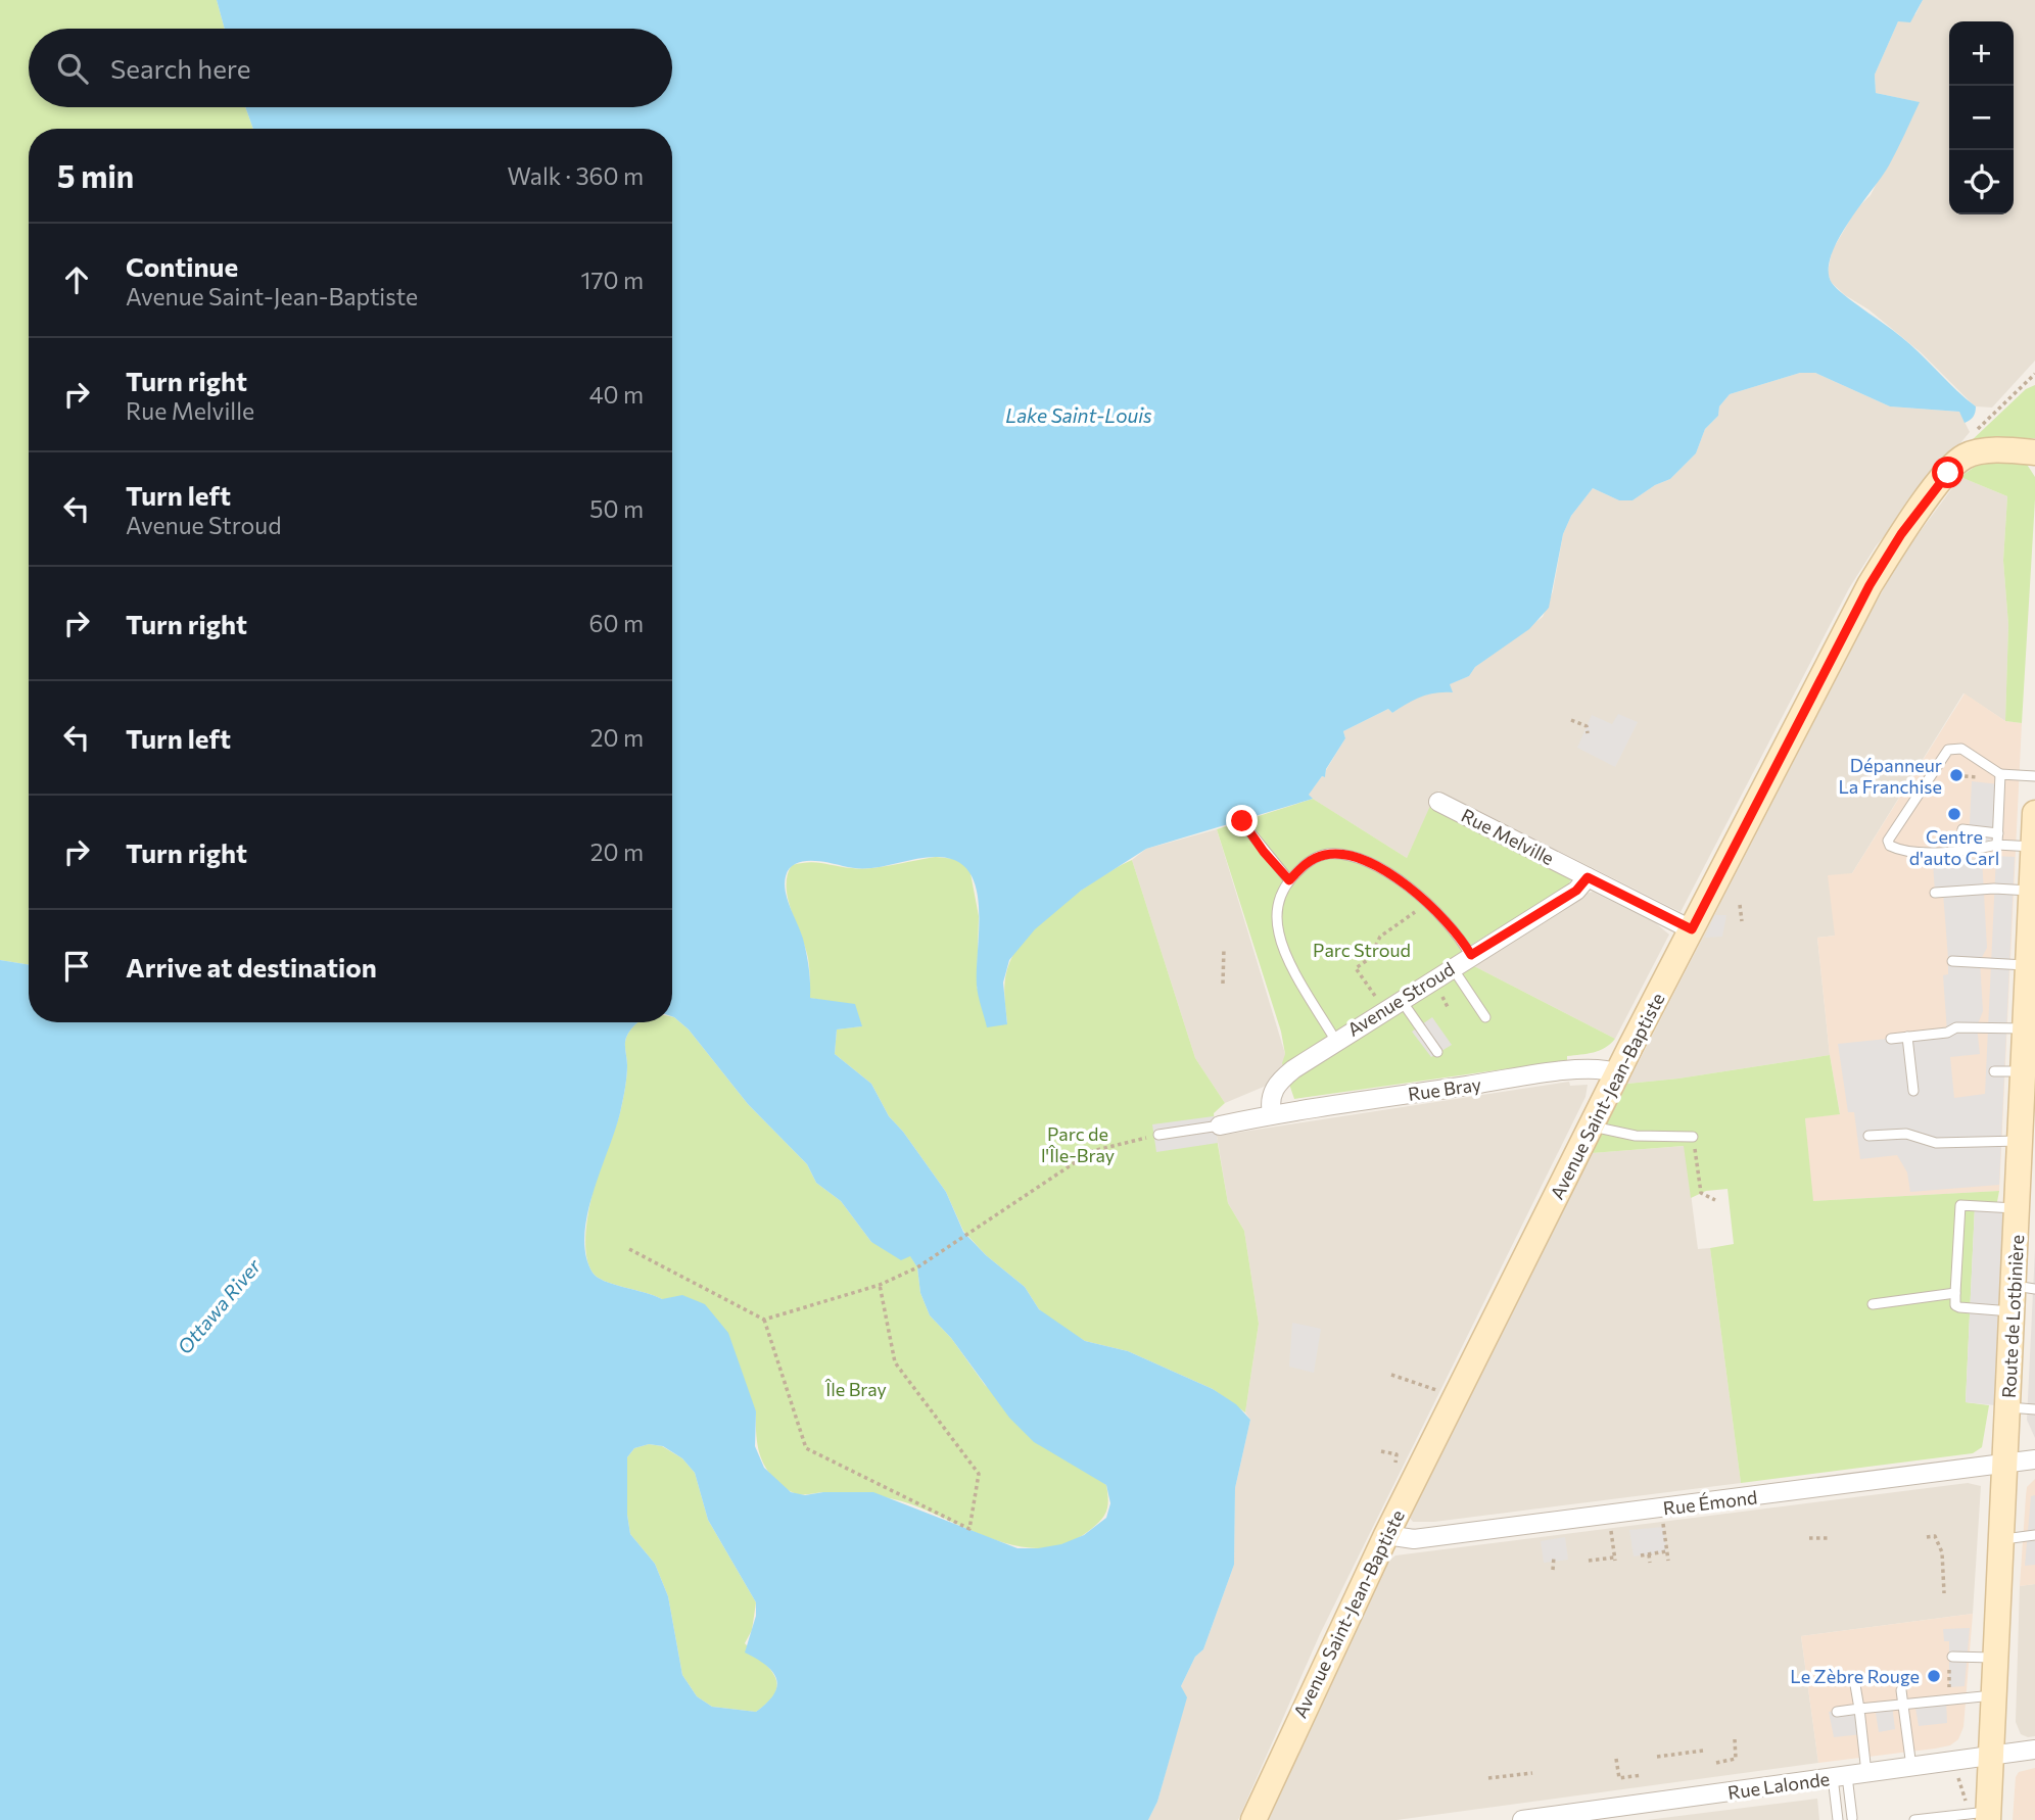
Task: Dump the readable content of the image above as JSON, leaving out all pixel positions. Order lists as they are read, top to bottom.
{
  "streets": {
    "street": [
      "Rue Melville",
      "Avenue Stroud",
      "Rue Bray",
      "Avenue Saint-Jean-Baptiste",
      "Route de Lotbinière",
      "Rue Émond",
      "Rue Lalonde"
    ]
  },
  "crossings": [
    ["Rue Melville", "Avenue Stroud"],
    ["Rue Melville", "Avenue Saint-Jean-Baptiste"],
    ["Avenue Stroud", "Rue Bray"],
    ["Rue Bray", "Avenue Saint-Jean-Baptiste"],
    ["Avenue Saint-Jean-Baptiste", "Rue Émond"],
    ["Route de Lotbinière", "Rue Émond"],
    ["Route de Lotbinière", "Rue Lalonde"]
  ],
  "water": ["Lake Saint-Louis", "Ottawa River"],
  "parks": ["Parc Stroud", "Parc de l'Île-Bray", "Île Bray"],
  "places": ["Dépanneur La Franchise", "Centre d'auto Carl", "Le Zèbre Rouge"],
  "page": {
    "map_buttons": ["+", "−"],
    "search": "Search here",
    "heading": ["5 min", "Walk · 360 m"],
    "list": [
      ["Continue", "Avenue Saint-Jean-Baptiste", "170 m"],
      ["Turn right", "Rue Melville", "40 m"],
      ["Turn left", "Avenue Stroud", "50 m"],
      ["Turn right", "60 m"],
      ["Turn left", "20 m"],
      ["Turn right", "20 m"],
      "Arrive at destination"
    ]
  }
}
